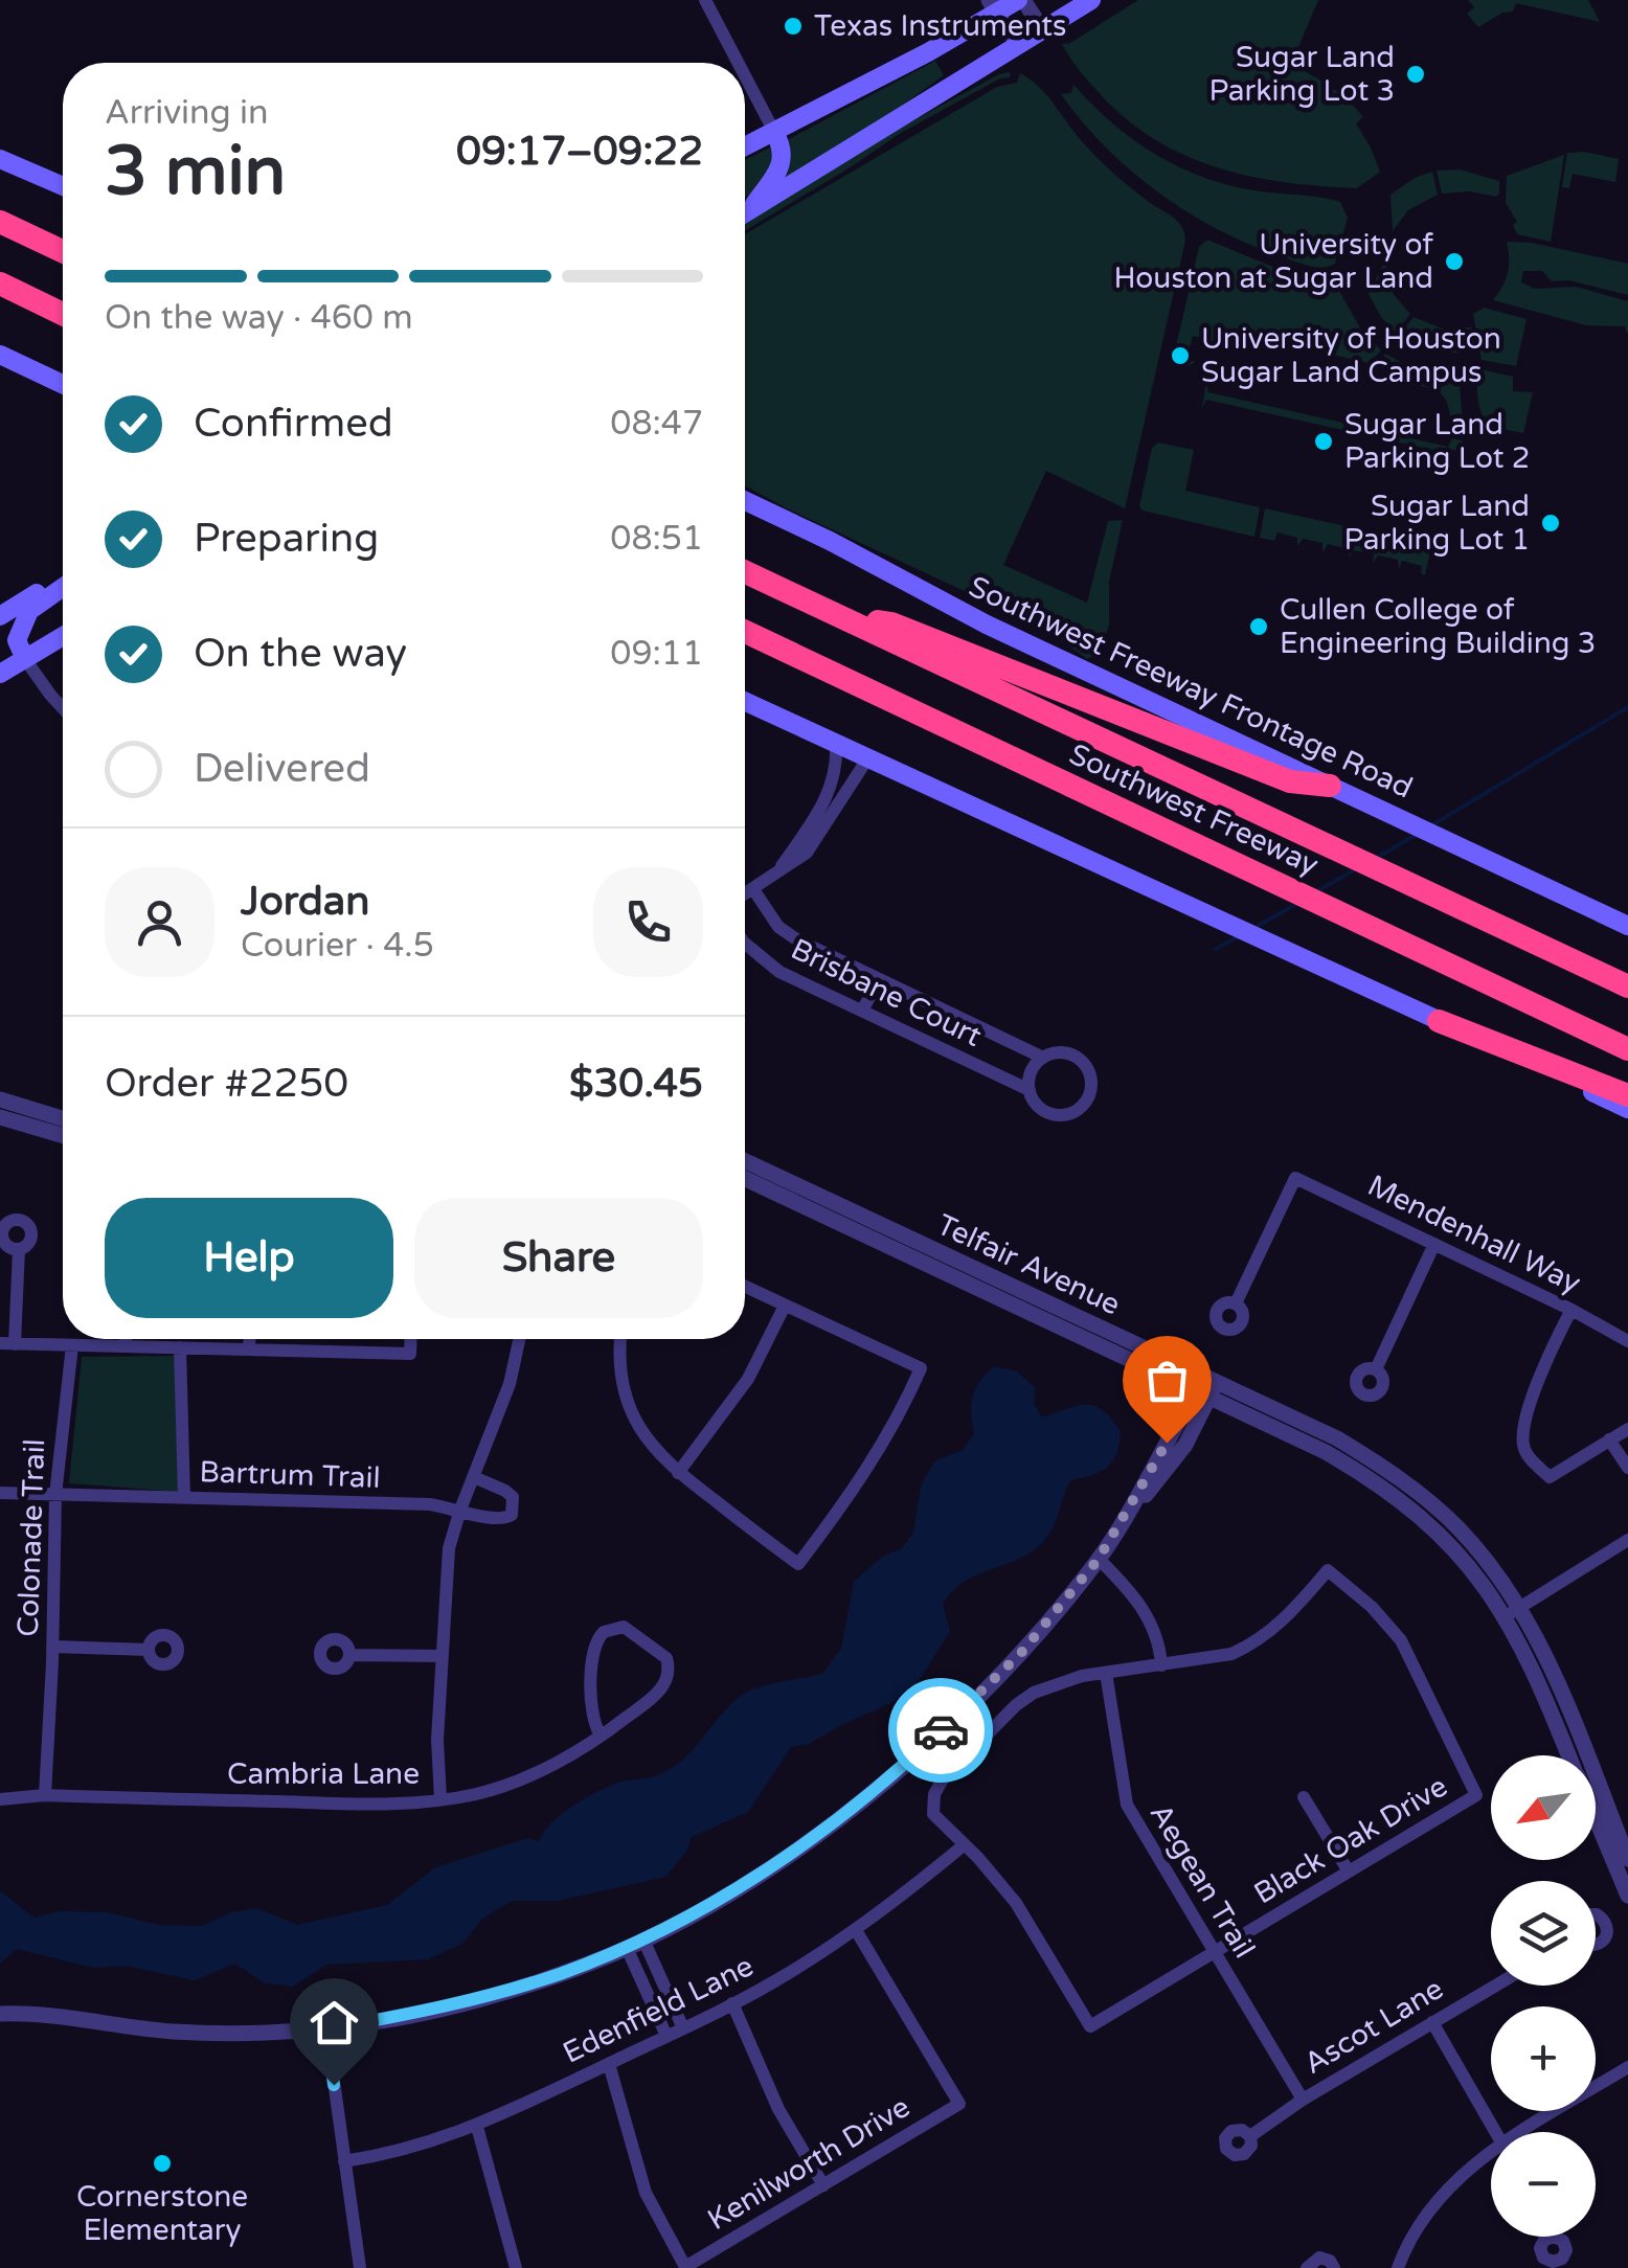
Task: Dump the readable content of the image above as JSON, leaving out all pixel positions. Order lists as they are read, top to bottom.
{
  "streets": {
    "highway": ["Southwest Freeway"],
    "main road": ["Southwest Freeway Frontage Road"],
    "street": [
      "Brisbane Court",
      "Mendenhall Way",
      "Telfair Avenue",
      "Bartrum Trail",
      "Colonade Trail",
      "Cambria Lane",
      "Black Oak Drive",
      "Aegean Trail",
      "Edenfield Lane",
      "Ascot Lane",
      "Kenilworth Drive"
    ]
  },
  "crossings": [
    ["Bartrum Trail", "Colonade Trail"],
    ["Colonade Trail", "Cambria Lane"],
    ["Black Oak Drive", "Aegean Trail"],
    ["Black Oak Drive", "Edenfield Lane"],
    ["Aegean Trail", "Ascot Lane"],
    ["Edenfield Lane", "Kenilworth Drive"]
  ],
  "places": [
    "Texas Instruments",
    "Sugar Land Parking Lot 3",
    "University of Houston at Sugar Land",
    "University of Houston Sugar Land Campus",
    "Sugar Land Parking Lot 2",
    "Sugar Land Parking Lot 1",
    "Cullen College of Engineering Building 3",
    "Cornerstone Elementary"
  ],
  "north": "bottom left",
  "page": {
    "heading": ["3 min", "Arriving in", "09:17–09:22"],
    "panel": [
      "Jordan",
      "Courier · 4.5",
      "Order #2250",
      "$30.45"
    ],
    "bar": "On the way · 460 m",
    "list": [
      ["Confirmed", "08:47"],
      ["Preparing", "08:51"],
      ["On the way", "09:11"],
      "Delivered"
    ],
    "buttons": ["Help", "Share"],
    "map_buttons": ["+", "−"]
  }
}
